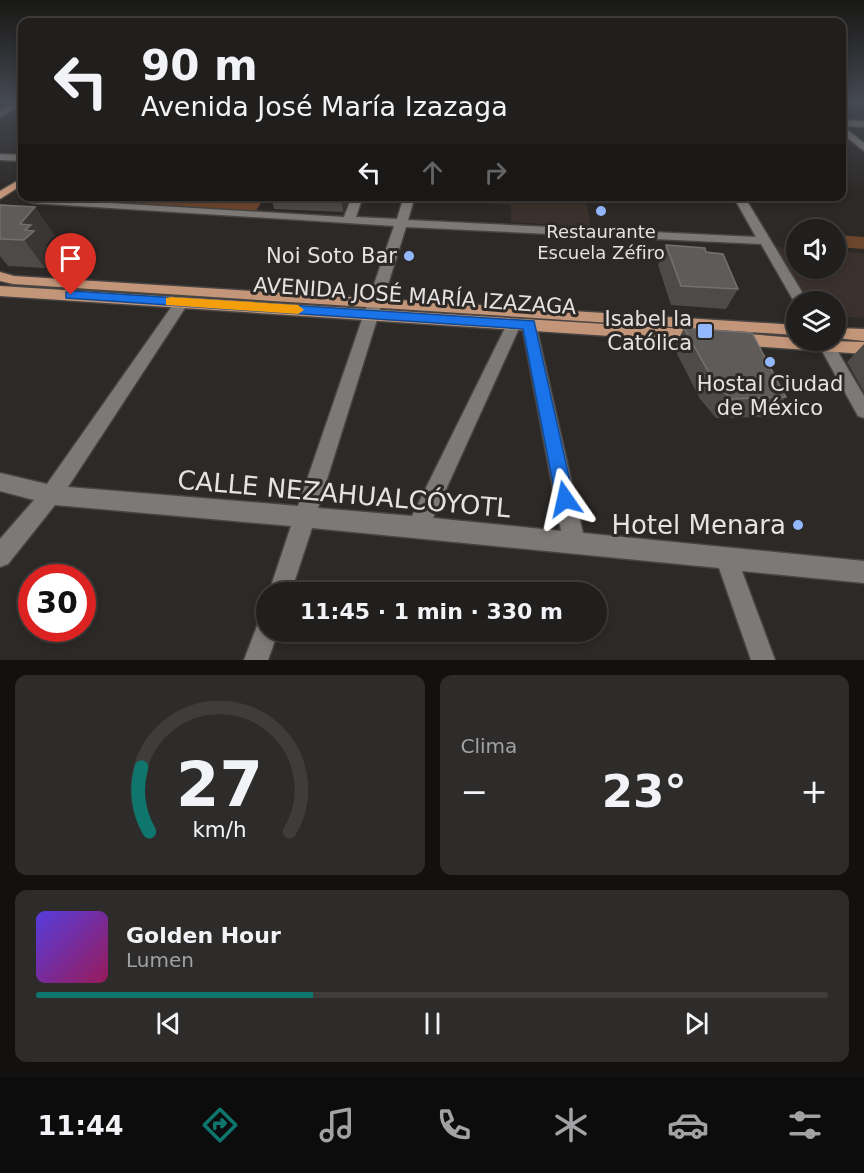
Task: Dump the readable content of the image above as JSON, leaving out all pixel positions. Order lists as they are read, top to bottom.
{
  "streets": {
    "main road": ["AVENIDA JOSÉ MARÍA IZAZAGA"],
    "street": ["CALLE NEZAHUALCÓYOTL"]
  },
  "places": {
    "other": [
      "Restaurante Escuela Zéfiro",
      "Noi Soto Bar",
      "Hostal Ciudad de México",
      "Hotel Menara"
    ],
    "transit": ["Isabel la Católica"]
  },
  "page": {
    "turn": ["90 m", "Avenida José María Izazaga"],
    "limit": "30",
    "trip": "11:45 · 1 min · 330 m",
    "tile": "Clima",
    "heat": ["−", "23°", "+"],
    "song": ["Golden Hour", "Lumen"],
    "tabs": "11:44",
    "gauge": ["27", "km/h"]
  }
}
